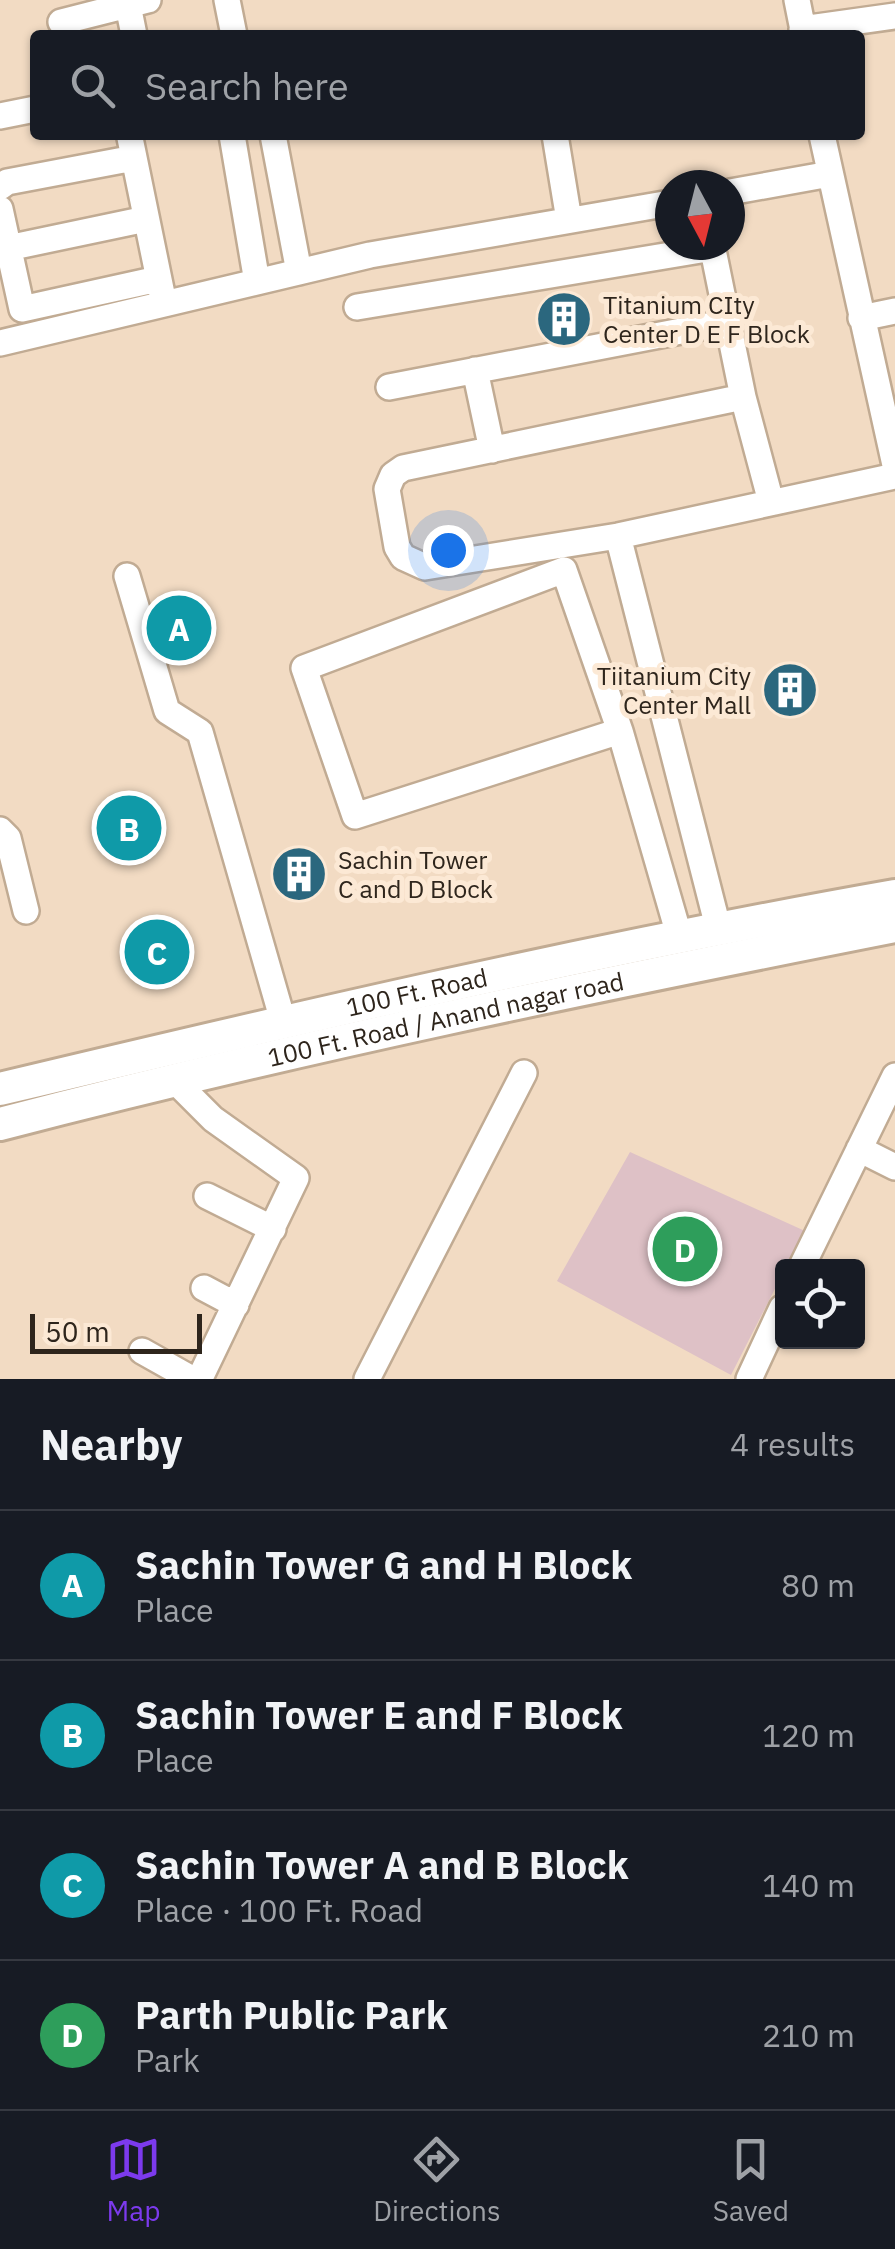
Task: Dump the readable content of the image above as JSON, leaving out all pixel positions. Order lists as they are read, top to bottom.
{
  "streets": {
    "main road": ["100 Ft. Road", "100 Ft. Road / Anand nagar road"]
  },
  "places": {
    "building": ["Titanium CIty Center D E F Block", "Tiitanium City Center Mall", "Sachin Tower C and D Block"]
  },
  "scale_bar": "50 m",
  "north": "bottom",
  "page": {
    "search": "Search here",
    "pins": [
      "A",
      "B",
      "C",
      "D"
    ],
    "scale": "50 m",
    "heading": ["Nearby", "4 results"],
    "list": [
      {
        "mark": "A",
        "name": "Sachin Tower G and H Block",
        "note": "Place",
        "value": "80 m"
      },
      {
        "mark": "B",
        "name": "Sachin Tower E and F Block",
        "note": "Place",
        "value": "120 m"
      },
      {
        "mark": "C",
        "name": "Sachin Tower A and B Block",
        "note": "Place · 100 Ft. Road",
        "value": "140 m"
      },
      {
        "mark": "D",
        "name": "Parth Public Park",
        "note": "Park",
        "value": "210 m"
      }
    ],
    "nav": ["Map", "Directions", "Saved"]
  }
}
